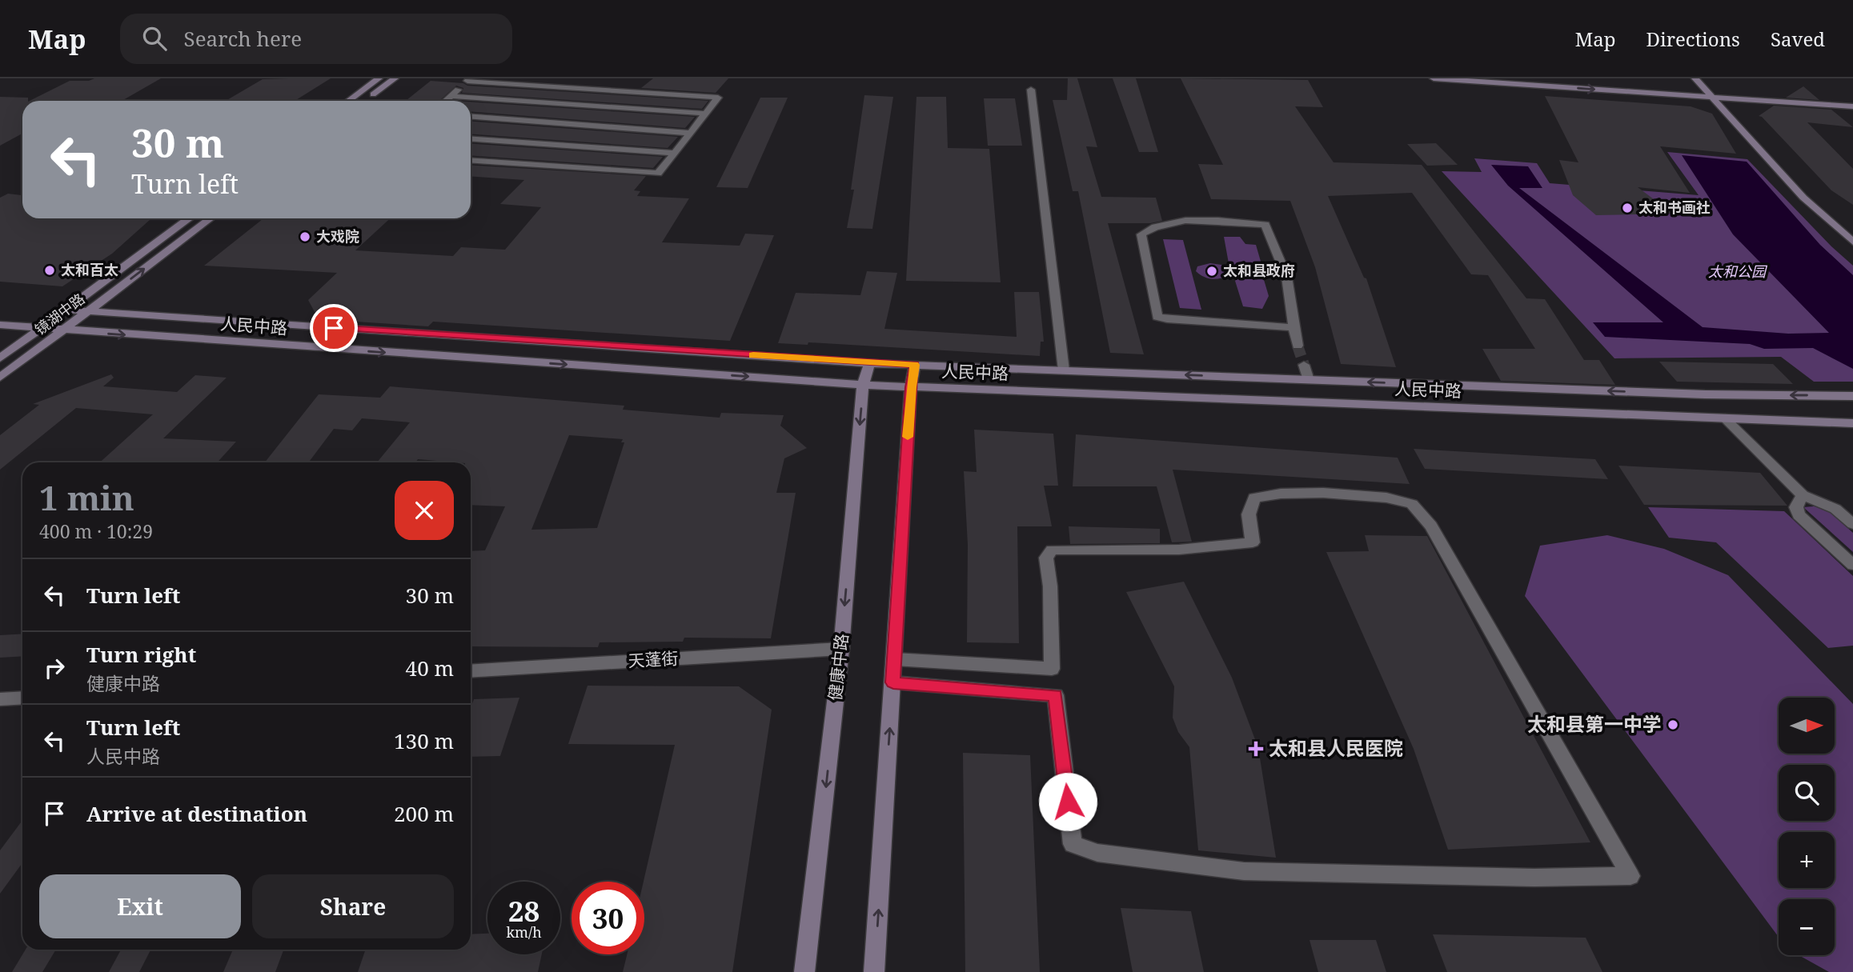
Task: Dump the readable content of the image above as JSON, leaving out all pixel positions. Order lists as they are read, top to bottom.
{
  "streets": {
    "main road": ["镜湖中路", "人民中路", "健康中路"],
    "street": ["天蓬街"]
  },
  "crossings": [
    ["镜湖中路", "人民中路"],
    ["人民中路", "健康中路"],
    ["天蓬街", "健康中路"]
  ],
  "parks": ["太和公园"],
  "places": {
    "other": [
      "太和书画社",
      "大戏院",
      "太和百太",
      "太和县政府",
      "太和县第一中学"
    ],
    "health": ["太和县人民医院"]
  },
  "north": "right",
  "page": {
    "header": "Map",
    "search": "Search here",
    "nav": ["Map", "Directions", "Saved"],
    "turn": ["30 m", "Turn left"],
    "heading": ["1 min", "400 m · 10:29"],
    "list": [
      {
        "name": "Turn left",
        "value": "30 m"
      },
      {
        "name": "Turn right",
        "note": "健康中路",
        "value": "40 m"
      },
      {
        "name": "Turn left",
        "note": "人民中路",
        "value": "130 m"
      },
      {
        "name": "Arrive at destination",
        "value": "200 m"
      }
    ],
    "map_buttons": ["+", "−"],
    "buttons": ["Exit", "Share"],
    "speed": "28 km/h",
    "limit": "30"
  }
}
